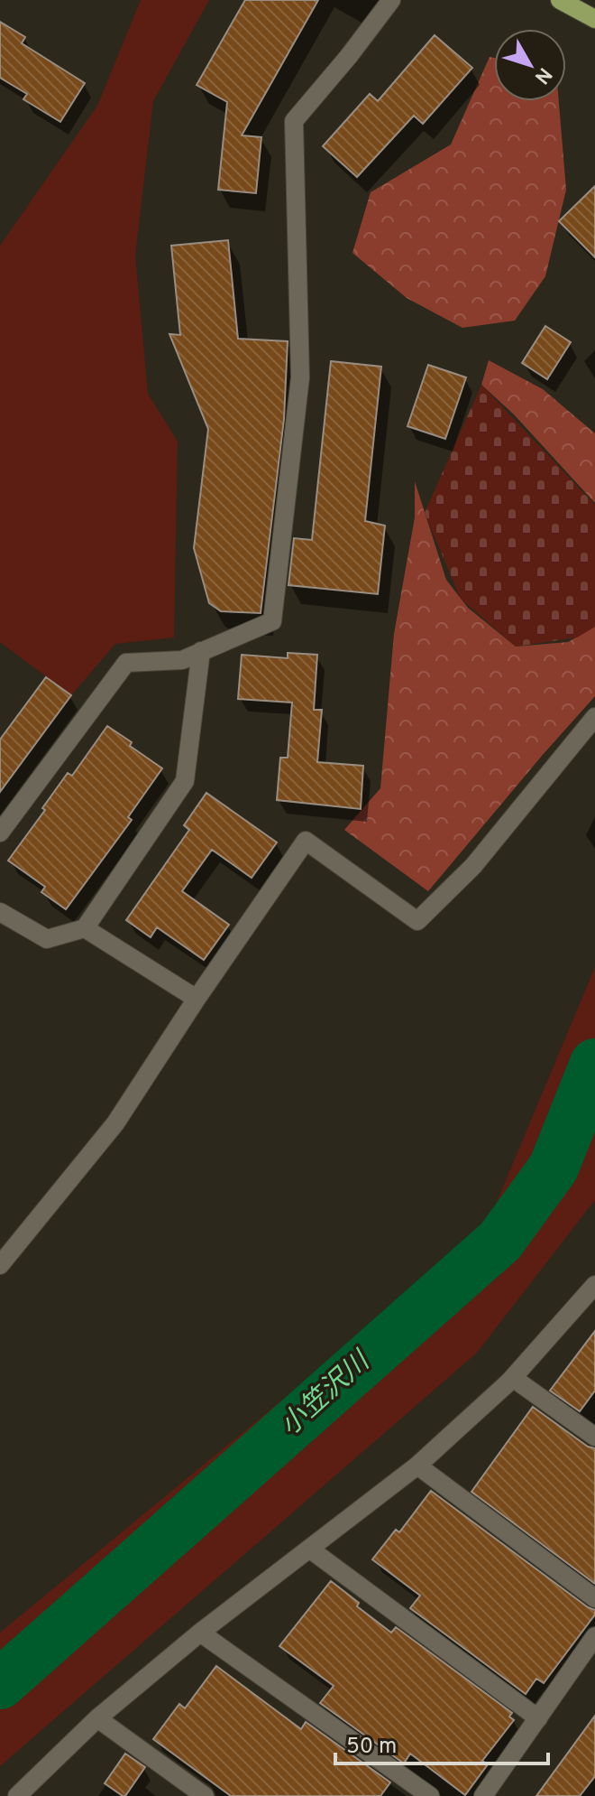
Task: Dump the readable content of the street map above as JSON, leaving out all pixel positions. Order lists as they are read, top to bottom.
{
  "water": ["小笠沢川"],
  "scale_bar": "50 m",
  "north": "bottom right"
}
